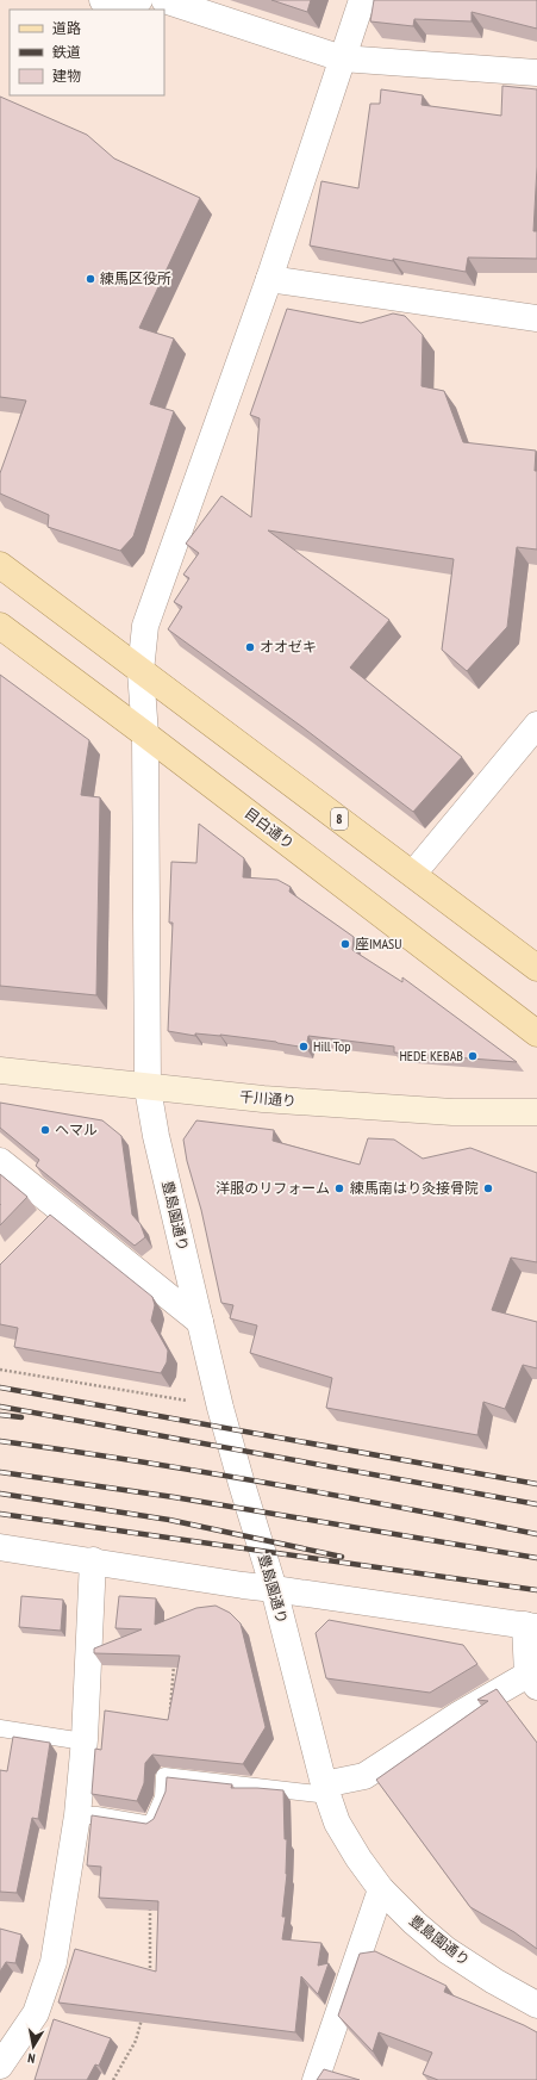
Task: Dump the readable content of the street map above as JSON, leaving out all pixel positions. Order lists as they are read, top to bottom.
{
  "streets": {
    "main road": ["8", "目白通り", "千川通り"],
    "street": ["豊島園通り"]
  },
  "crossings": [
    ["8", "豊島園通り"],
    ["目白通り", "豊島園通り"],
    ["千川通り", "豊島園通り"]
  ],
  "places": [
    "練馬区役所",
    "オオゼキ",
    "座IMASU",
    "Hill Top",
    "HEDE KEBAB",
    "ヘマル",
    "洋服のリフォーム",
    "練馬南はり灸接骨院"
  ],
  "legend": ["道路", "鉄道", "建物"],
  "north": "bottom"
}
